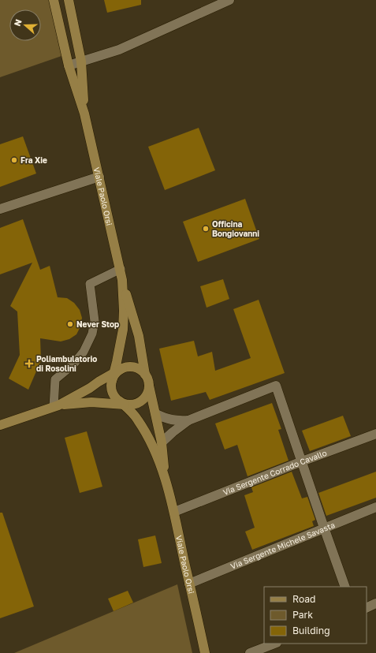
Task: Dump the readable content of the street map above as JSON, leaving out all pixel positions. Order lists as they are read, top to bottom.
{
  "streets": {
    "main road": ["Viale Paolo Orsi"],
    "street": ["Via Sergente Corrado Cavallo", "Via Sergente Michele Savasta"]
  },
  "crossings": [
    ["Viale Paolo Orsi", "Via Sergente Corrado Cavallo"],
    ["Viale Paolo Orsi", "Via Sergente Michele Savasta"]
  ],
  "places": {
    "other": ["Fra Xie", "Officina Bongiovanni", "Never Stop"],
    "health": ["Poliambulatorio di Rosolini"]
  },
  "legend": ["Road", "Park", "Building"],
  "north": "left"
}
